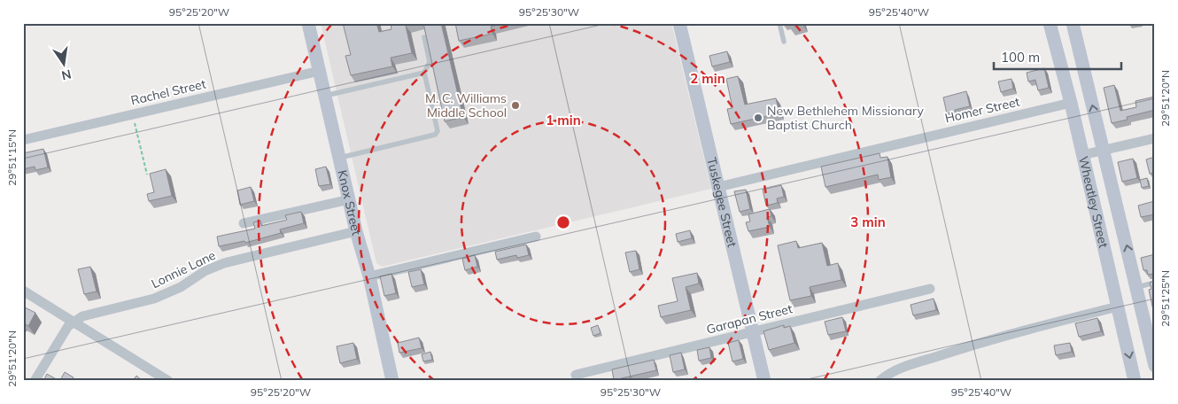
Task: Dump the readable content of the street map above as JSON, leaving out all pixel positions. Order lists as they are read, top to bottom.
{
  "streets": {
    "main road": ["Knox Street", "Tuskegee Street", "Wheatley Street"],
    "street": [
      "Rachel Street",
      "Homer Street",
      "Lonnie Lane",
      "Garapan Street"
    ]
  },
  "crossings": [
    ["Rachel Street", "Knox Street"],
    ["Homer Street", "Tuskegee Street"],
    ["Homer Street", "Wheatley Street"],
    ["Knox Street", "Lonnie Lane"],
    ["Tuskegee Street", "Garapan Street"]
  ],
  "places": ["M. C. Williams Middle School", "New Bethlehem Missionary Baptist Church"],
  "scale_bar": "100 m",
  "north": "bottom",
  "coordinates": [
    "95°25'20\"W",
    "95°25'30\"W",
    "95°25'40\"W",
    "29°51'20\"N",
    "29°51'15\"N",
    "29°51'25\"N"
  ],
  "rings": ["2 min", "1 min", "3 min"]
}
